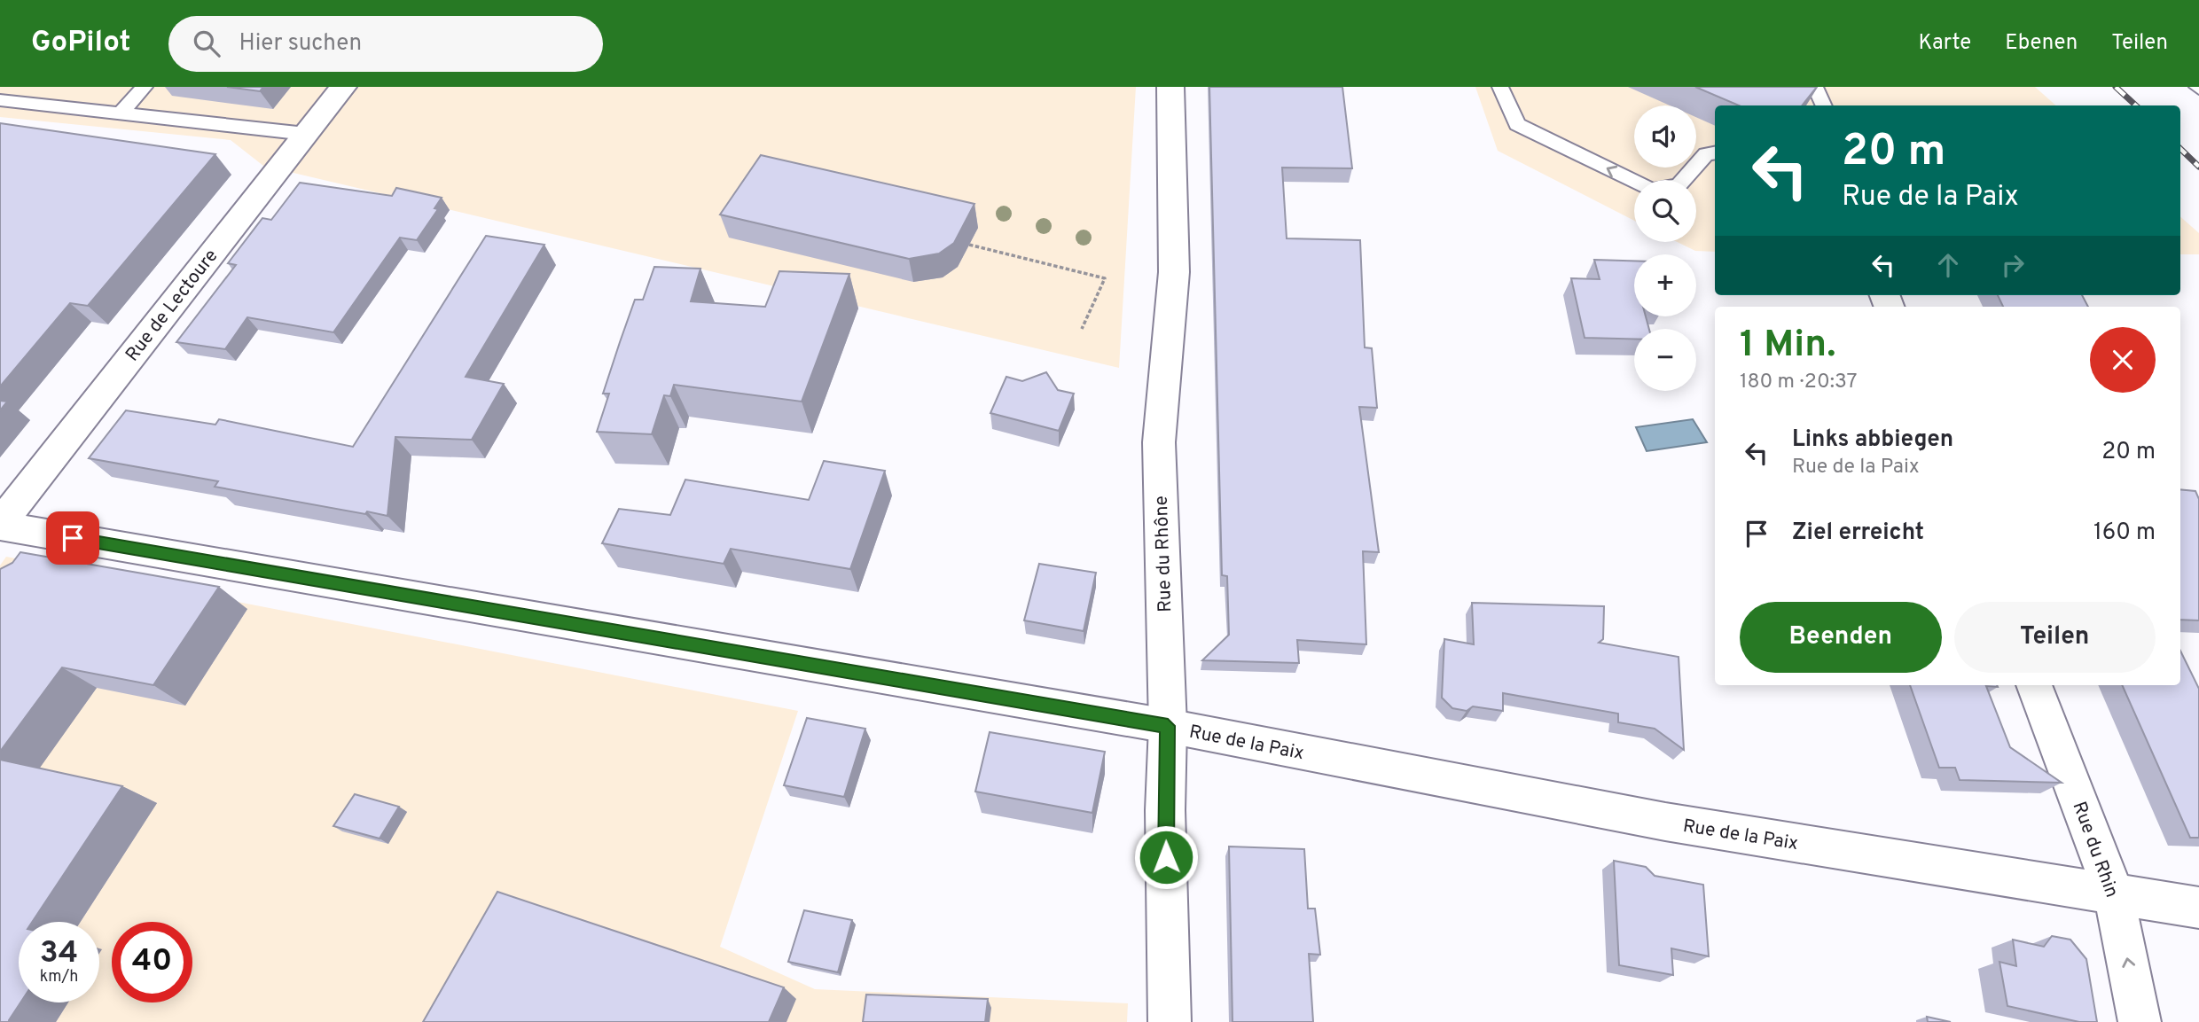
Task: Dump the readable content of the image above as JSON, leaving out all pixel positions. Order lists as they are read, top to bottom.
{
  "streets": {
    "street": [
      "Rue de Lectoure",
      "Rue du Rhône",
      "Rue de la Paix",
      "Rue du Rhin"
    ]
  },
  "crossings": [
    ["Rue de Lectoure", "Rue de la Paix"],
    ["Rue du Rhône", "Rue de la Paix"],
    ["Rue de la Paix", "Rue du Rhin"]
  ],
  "one_way": ["Rue du Rhin"],
  "page": {
    "header": "GoPilot",
    "search": "Hier suchen",
    "nav": ["Karte", "Ebenen", "Teilen"],
    "map_buttons": ["+", "−"],
    "turn": ["20 m", "Rue de la Paix"],
    "heading": ["1 Min.", "180 m · 20:37"],
    "list": [
      {
        "name": "Links abbiegen",
        "note": "Rue de la Paix",
        "value": "20 m"
      },
      {
        "name": "Ziel erreicht",
        "value": "160 m"
      }
    ],
    "buttons": ["Beenden", "Teilen"],
    "speed": "34 km/h",
    "limit": "40"
  }
}
